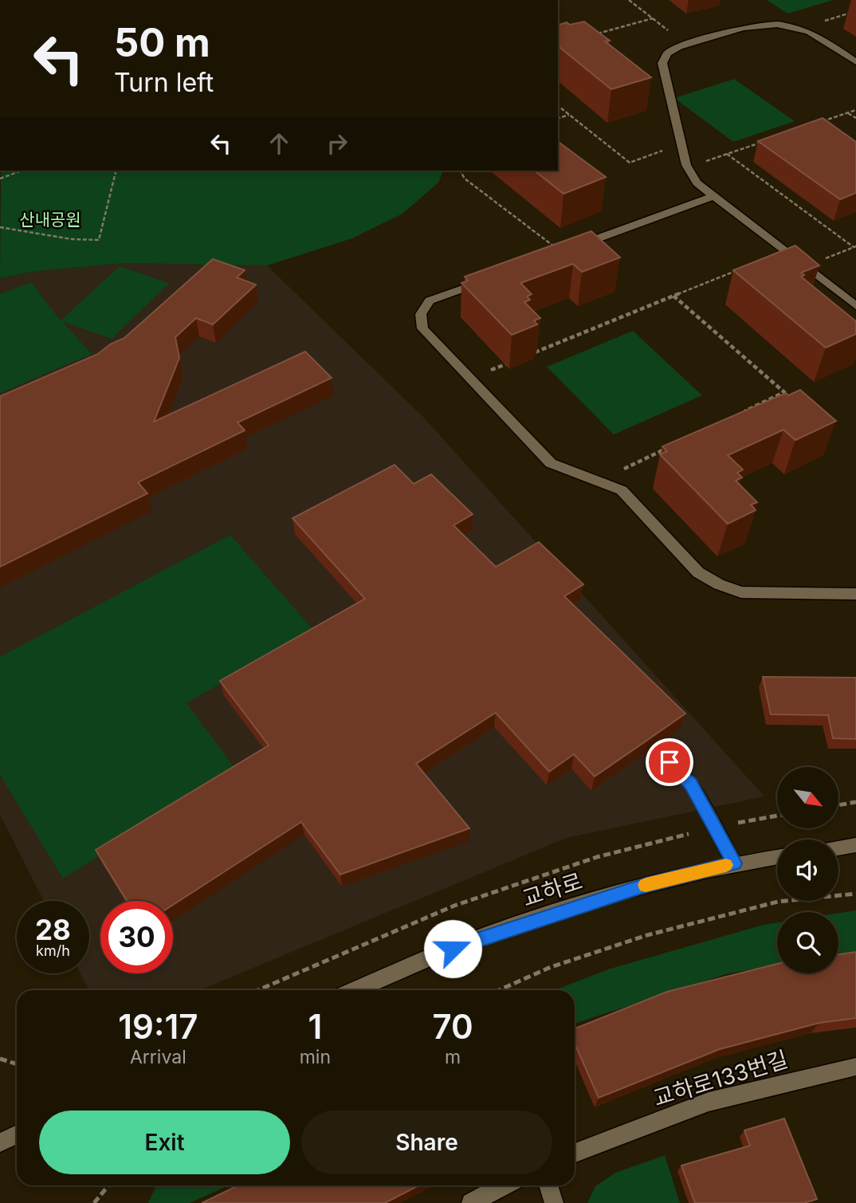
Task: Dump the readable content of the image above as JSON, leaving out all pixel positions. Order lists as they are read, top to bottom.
{
  "streets": {
    "street": ["교하로", "교하로133번길"]
  },
  "parks": ["산내공원"],
  "north": "bottom right",
  "page": {
    "turn": ["50 m", "Turn left"],
    "speed": "28 km/h",
    "limit": "30",
    "eta": [
      "19:17",
      "Arrival",
      "1",
      "min",
      "70",
      "m"
    ],
    "buttons": ["Exit", "Share"]
  }
}
